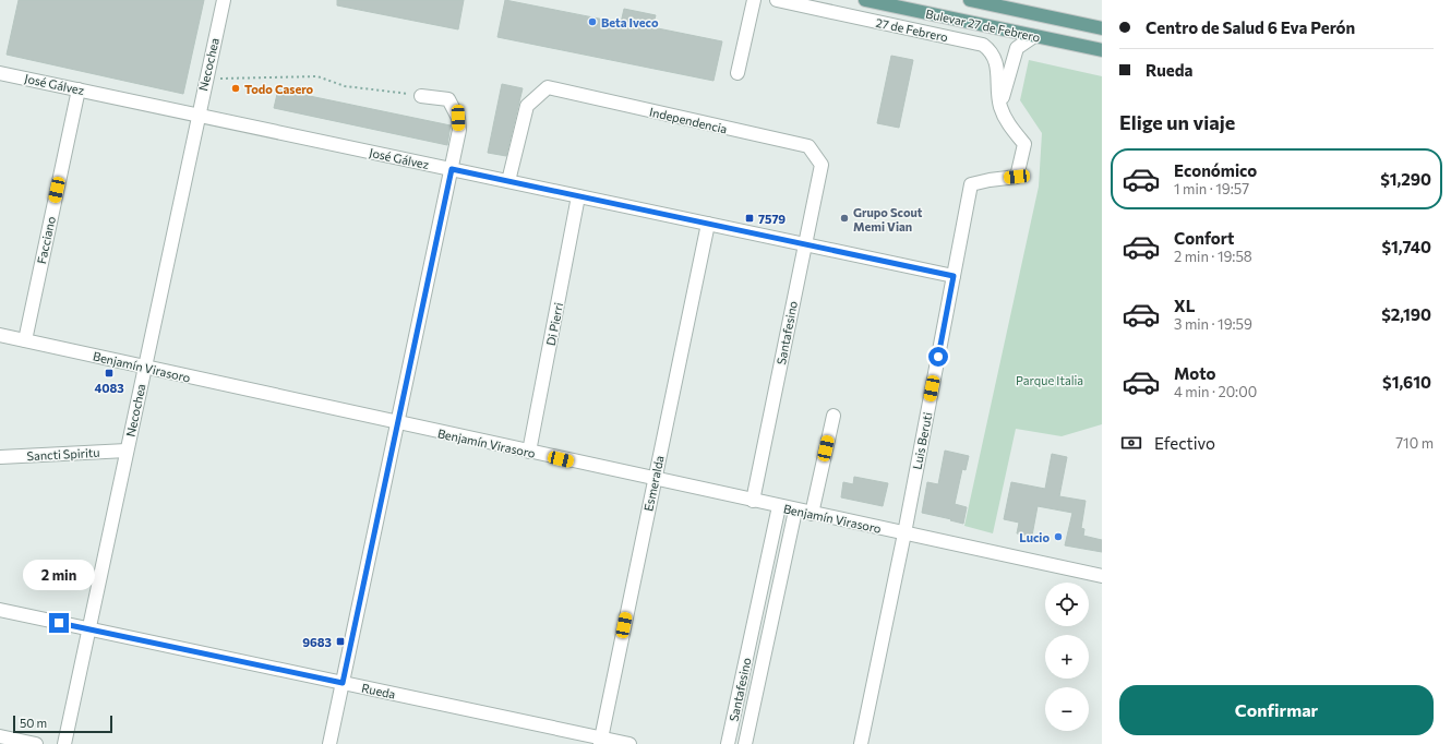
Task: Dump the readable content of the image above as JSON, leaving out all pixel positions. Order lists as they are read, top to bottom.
{
  "streets": {
    "main road": ["Bulevar 27 de Febrero"],
    "street": [
      "27 de Febrero",
      "Necochea",
      "José Gálvez",
      "Independencia",
      "Facciano",
      "Di Pierri",
      "Santafesino",
      "Benjamín Virasoro",
      "Luis Beruti",
      "Sancti Spiritu",
      "Esmeralda",
      "Rueda"
    ]
  },
  "crossings": [
    ["27 de Febrero", "Luis Beruti"],
    ["Necochea", "José Gálvez"],
    ["Necochea", "Benjamín Virasoro"],
    ["Necochea", "Sancti Spiritu"],
    ["Necochea", "Rueda"],
    ["José Gálvez", "Independencia"],
    ["José Gálvez", "Facciano"],
    ["José Gálvez", "Di Pierri"],
    ["José Gálvez", "Santafesino"],
    ["José Gálvez", "Luis Beruti"],
    ["José Gálvez", "Esmeralda"],
    ["Independencia", "Santafesino"],
    ["Facciano", "Benjamín Virasoro"],
    ["Di Pierri", "Benjamín Virasoro"],
    ["Santafesino", "Benjamín Virasoro"],
    ["Benjamín Virasoro", "Luis Beruti"],
    ["Benjamín Virasoro", "Esmeralda"],
    ["Esmeralda", "Rueda"]
  ],
  "parks": ["Parque Italia"],
  "places": {
    "other": [
      "Beta Iveco",
      "Todo Casero",
      "Grupo Scout Memi Vian",
      "Lucio"
    ],
    "transit": ["7579", "4083", "9683"]
  },
  "scale_bar": "50 m",
  "page": {
    "banner": ["Centro de Salud 6 Eva Perón", "Rueda"],
    "heading": "Elige un viaje",
    "list": [
      {
        "name": "Económico",
        "note": "1 min · 19:57",
        "value": "$1,290"
      },
      {
        "name": "Confort",
        "note": "2 min · 19:58",
        "value": "$1,740"
      },
      {
        "name": "XL",
        "note": "3 min · 19:59",
        "value": "$2,190"
      },
      {
        "name": "Moto",
        "note": "4 min · 20:00",
        "value": "$1,610"
      }
    ],
    "pay": ["Efectivo", "710 m"],
    "bubble": "2 min",
    "map_buttons": ["+", "−"],
    "buttons": "Confirmar",
    "scale": "50 m"
  }
}
